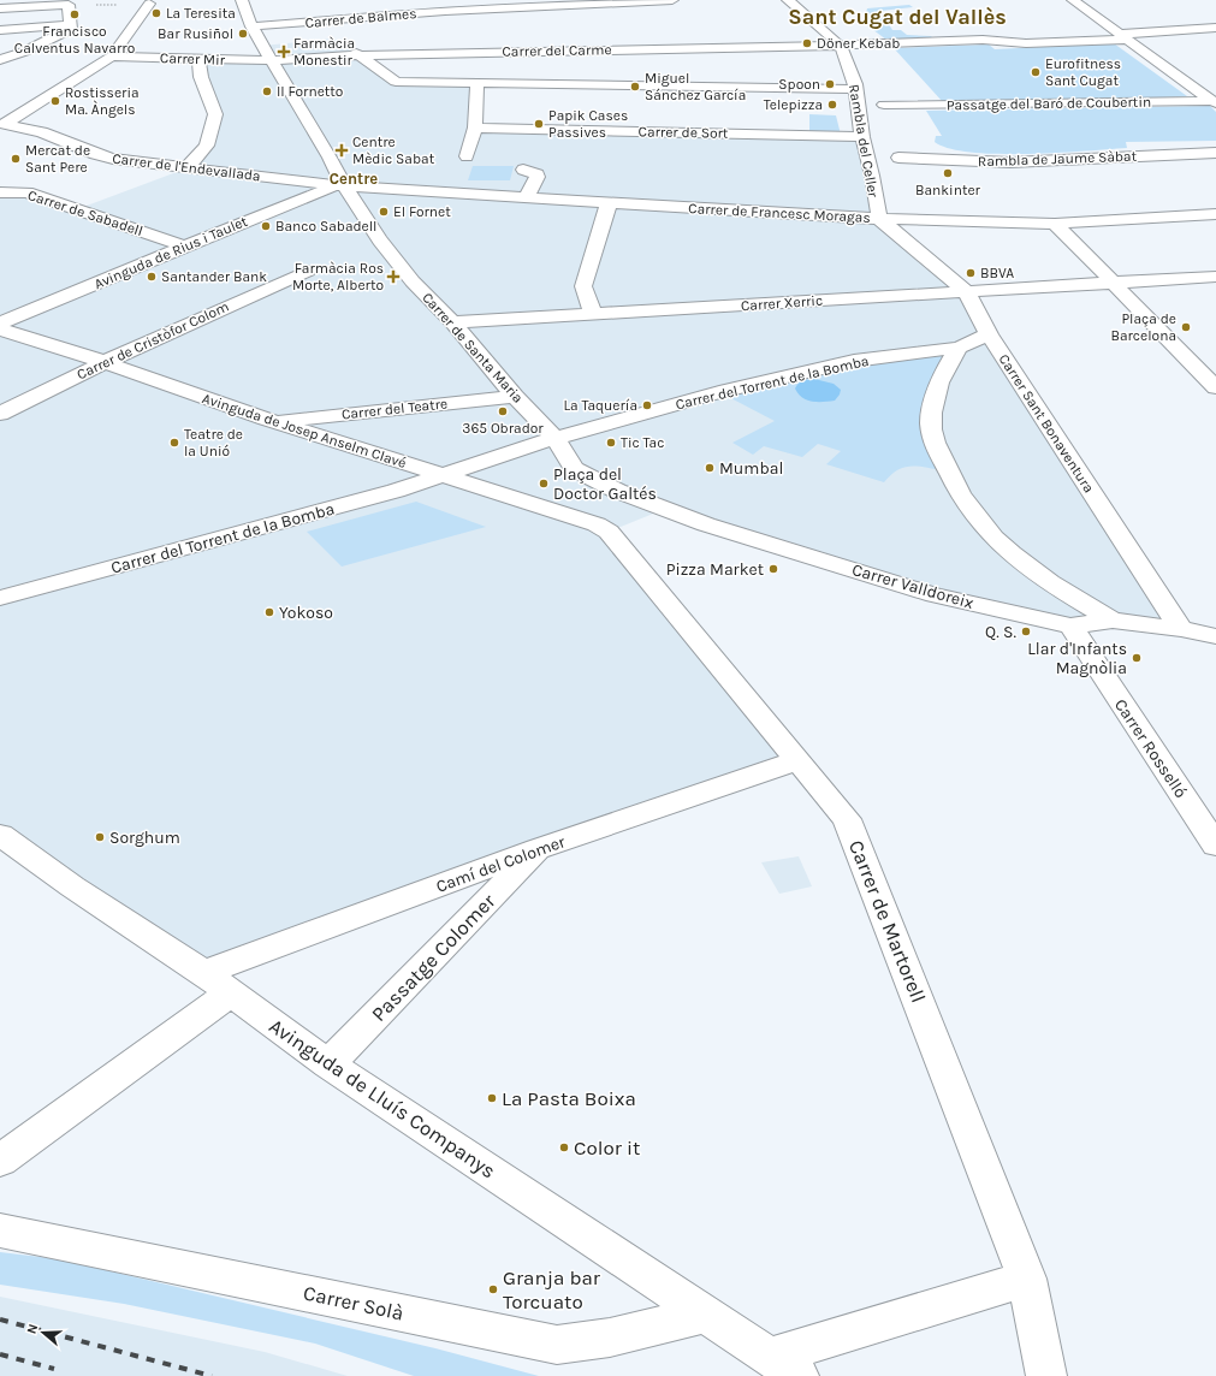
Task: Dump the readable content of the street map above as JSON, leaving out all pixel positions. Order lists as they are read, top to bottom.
{
  "streets": {
    "street": [
      "Carrer de Balmes",
      "Carrer del Carme",
      "Carrer Mir",
      "Passatge del Baró de Coubertin",
      "Carrer de Sort",
      "Rambla del Celler",
      "Rambla de Jaume Sàbat",
      "Carrer de l'Endevallada",
      "Carrer de Sabadell",
      "Carrer de Francesc Moragas",
      "Avinguda de Rius i Taulet",
      "Carrer Xerric",
      "Carrer de Cristòfor Colom",
      "Carrer de Santa Maria",
      "Carrer del Torrent de la Bomba",
      "Carrer del Teatre",
      "Carrer Sant Bonaventura",
      "Avinguda de Josep Anselm Clavé",
      "Carrer Valldoreix",
      "Carrer Rosselló",
      "Camí del Colomer",
      "Carrer de Martorell",
      "Passatge Colomer",
      "Avinguda de Lluís Companys",
      "Carrer Solà"
    ]
  },
  "crossings": [
    ["Carrer de Balmes", "Carrer de Santa Maria"],
    ["Carrer del Carme", "Carrer Mir"],
    ["Carrer del Carme", "Rambla del Celler"],
    ["Carrer del Carme", "Carrer de Santa Maria"],
    ["Carrer Mir", "Carrer de l'Endevallada"],
    ["Carrer Mir", "Carrer de Santa Maria"],
    ["Carrer de Sort", "Rambla del Celler"],
    ["Rambla del Celler", "Carrer de Francesc Moragas"],
    ["Rambla del Celler", "Carrer Sant Bonaventura"],
    ["Carrer de l'Endevallada", "Carrer de Francesc Moragas"],
    ["Carrer de l'Endevallada", "Avinguda de Rius i Taulet"],
    ["Carrer de l'Endevallada", "Carrer de Santa Maria"],
    ["Carrer de Sabadell", "Avinguda de Rius i Taulet"],
    ["Carrer de Francesc Moragas", "Avinguda de Rius i Taulet"],
    ["Carrer de Francesc Moragas", "Carrer de Santa Maria"],
    ["Carrer de Francesc Moragas", "Carrer Sant Bonaventura"],
    ["Avinguda de Rius i Taulet", "Carrer de Santa Maria"],
    ["Carrer Xerric", "Carrer de Santa Maria"],
    ["Carrer Xerric", "Carrer Sant Bonaventura"],
    ["Carrer de Cristòfor Colom", "Avinguda de Josep Anselm Clavé"],
    ["Carrer de Santa Maria", "Carrer del Torrent de la Bomba"],
    ["Carrer de Santa Maria", "Carrer del Teatre"],
    ["Carrer de Santa Maria", "Carrer Valldoreix"],
    ["Carrer del Torrent de la Bomba", "Carrer Sant Bonaventura"],
    ["Carrer del Torrent de la Bomba", "Avinguda de Josep Anselm Clavé"],
    ["Carrer del Teatre", "Avinguda de Josep Anselm Clavé"],
    ["Carrer Sant Bonaventura", "Carrer Valldoreix"],
    ["Avinguda de Josep Anselm Clavé", "Carrer de Martorell"],
    ["Carrer Valldoreix", "Carrer Rosselló"],
    ["Camí del Colomer", "Carrer de Martorell"],
    ["Camí del Colomer", "Passatge Colomer"],
    ["Camí del Colomer", "Avinguda de Lluís Companys"],
    ["Carrer de Martorell", "Avinguda de Lluís Companys"],
    ["Passatge Colomer", "Avinguda de Lluís Companys"],
    ["Avinguda de Lluís Companys", "Carrer Solà"]
  ],
  "districts": ["Sant Cugat del Vallès", "Centre"],
  "places": {
    "other": [
      "La Teresita",
      "Francisco Calventus Navarro",
      "Bar Rusiñol",
      "Döner Kebab",
      "Eurofitness Sant Cugat",
      "Spoon",
      "Miguel Sánchez García",
      "Il Fornetto",
      "Rostisseria Ma. Àngels",
      "Telepizza",
      "Papik Cases Passives",
      "Mercat de Sant Pere",
      "Bankinter",
      "El Fornet",
      "Banco Sabadell",
      "BBVA",
      "Santander Bank",
      "Plaça de Barcelona",
      "La Taquería",
      "365 Obrador",
      "Teatre de la Unió",
      "Tic Tac",
      "Mumbal",
      "Plaça del Doctor Galtés",
      "Pizza Market",
      "Yokoso",
      "Q. S.",
      "Llar d'Infants Magnòlia",
      "Sorghum",
      "La Pasta Boixa",
      "Color it",
      "Granja bar Torcuato"
    ],
    "health": ["Farmàcia Monestir", "Centre Mèdic Sabat", "Farmàcia Ros Morte, Alberto"]
  },
  "north": "left"
}
